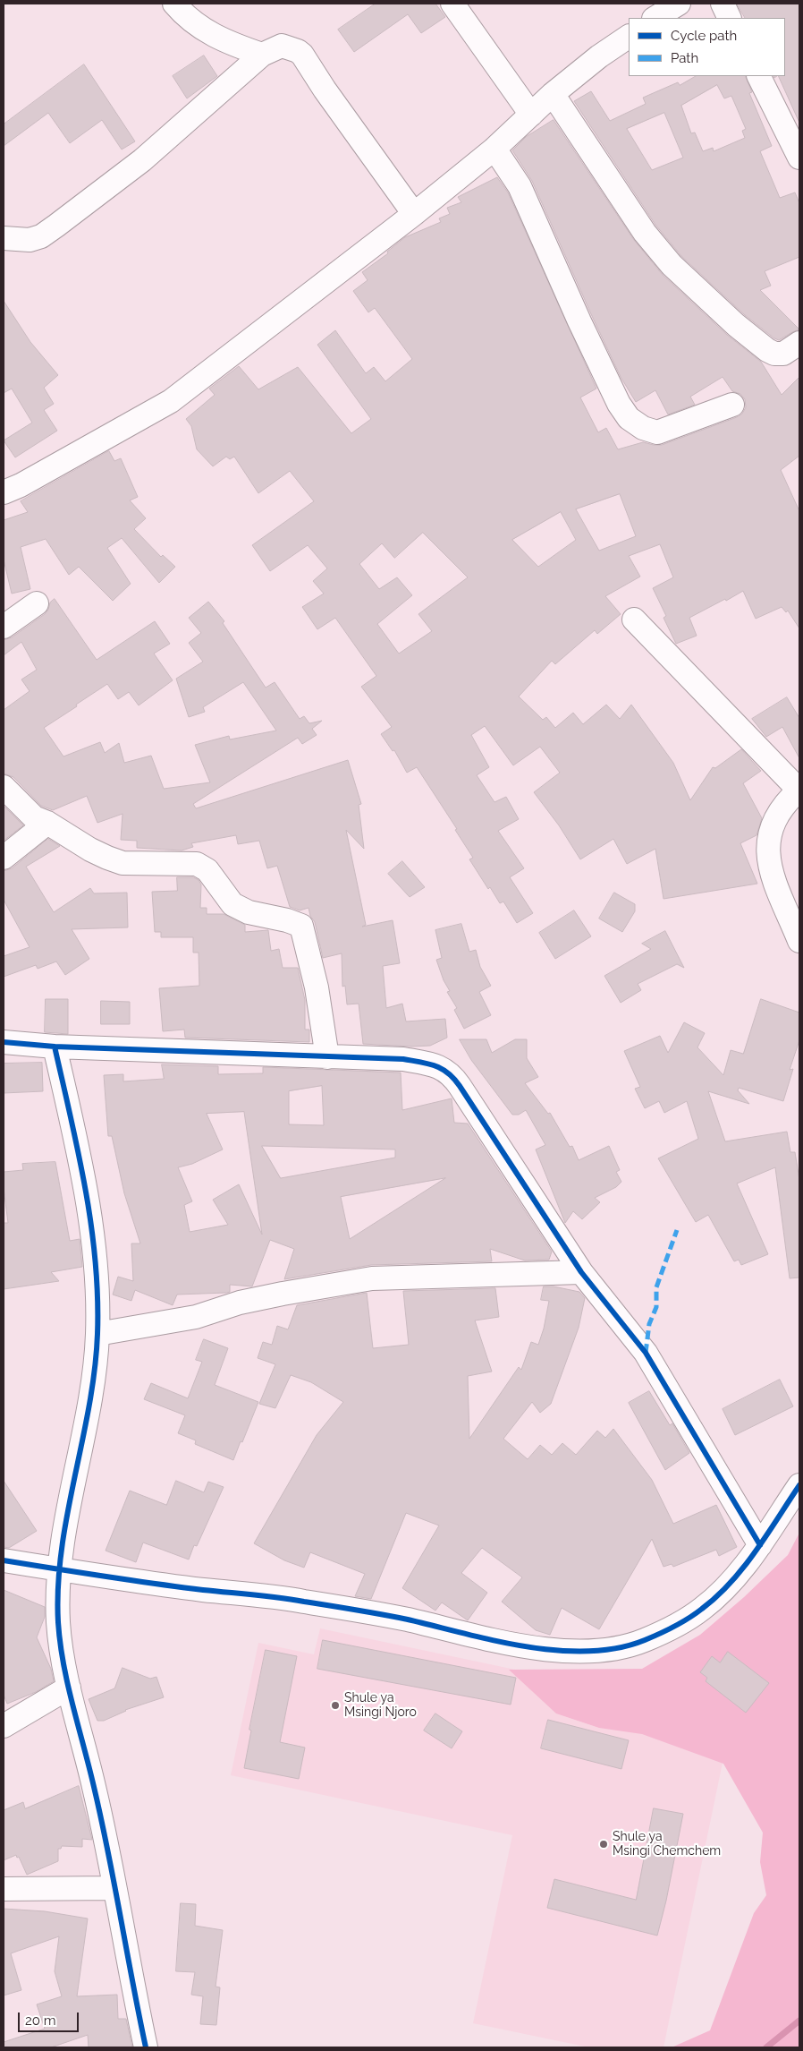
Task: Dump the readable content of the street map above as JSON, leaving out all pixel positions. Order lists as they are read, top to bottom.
{
  "places": ["Shule ya Msingi Njoro", "Shule ya Msingi Chemchem"],
  "legend": ["Cycle path", "Path"],
  "scale_bar": "20 m"
}
